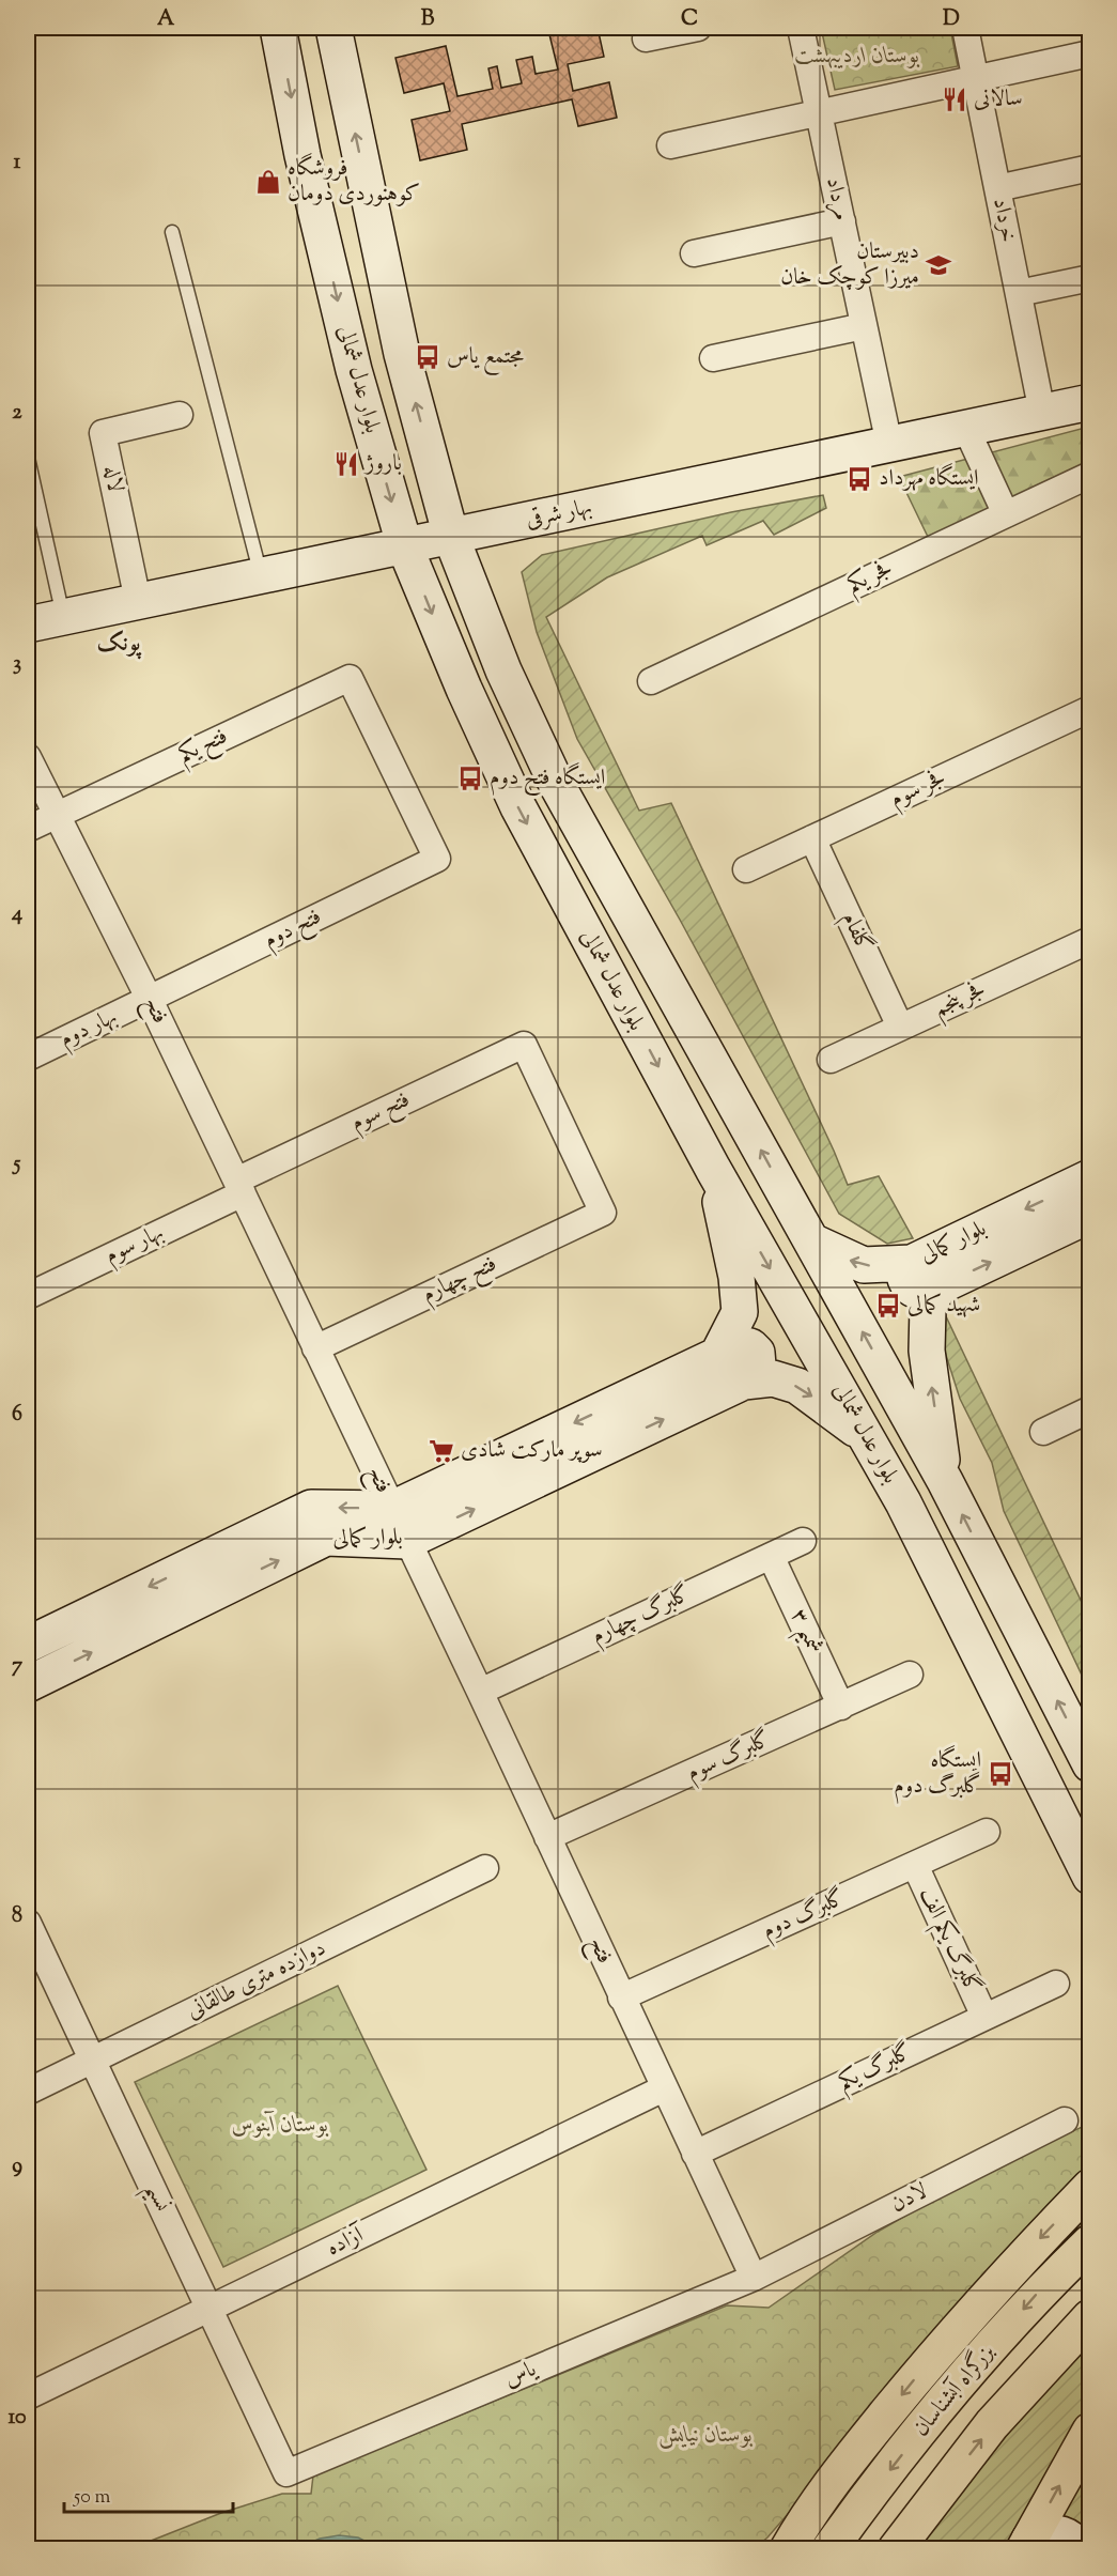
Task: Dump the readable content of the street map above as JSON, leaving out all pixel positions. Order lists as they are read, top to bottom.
{
  "streets": {
    "highway": ["بزرگراه آبشناسان"],
    "main road": ["بلوار عدل شمالی", "بهار شرقی", "بلوار کمالی"],
    "street": [
      "مرداد",
      "خرداد",
      "لاله",
      "فجر یکم",
      "فتح یکم",
      "فجر سوم",
      "فتح دوم",
      "گلفام",
      "فجر پنجم",
      "فتح",
      "بهار دوم",
      "فتح سوم",
      "بهار سوم",
      "فتح چهارم",
      "گلبرگ چهارم",
      "شمیم ۳",
      "گلبرگ سوم",
      "گلبرگ دوم",
      "گلبرگ یکم الف",
      "دوازده متری طالقانی",
      "گلبرگ یکم",
      "نسیم",
      "لادن",
      "آزاده",
      "یاس"
    ]
  },
  "crossings": [
    ["مرداد", "بهار شرقی"],
    ["خرداد", "بهار شرقی"],
    ["بلوار عدل شمالی", "بهار شرقی"],
    ["بلوار عدل شمالی", "بلوار کمالی"],
    ["لاله", "بهار شرقی"],
    ["فتح یکم", "فتح دوم"],
    ["فتح یکم", "فتح"],
    ["فجر سوم", "گلفام"],
    ["فتح دوم", "فتح"],
    ["فتح دوم", "بهار دوم"],
    ["گلفام", "فجر پنجم"],
    ["فتح", "بهار دوم"],
    ["فتح", "فتح سوم"],
    ["فتح", "بلوار کمالی"],
    ["فتح", "بهار سوم"],
    ["فتح", "فتح چهارم"],
    ["فتح", "گلبرگ چهارم"],
    ["فتح", "گلبرگ سوم"],
    ["فتح", "گلبرگ دوم"],
    ["فتح", "گلبرگ یکم"],
    ["فتح", "لادن"],
    ["فتح", "آزاده"],
    ["فتح", "یاس"],
    ["فتح سوم", "بهار سوم"],
    ["فتح سوم", "فتح چهارم"],
    ["گلبرگ چهارم", "شمیم ۳"],
    ["شمیم ۳", "گلبرگ سوم"],
    ["گلبرگ دوم", "گلبرگ یکم الف"],
    ["گلبرگ یکم الف", "گلبرگ یکم"],
    ["دوازده متری طالقانی", "نسیم"],
    ["نسیم", "آزاده"],
    ["نسیم", "یاس"],
    ["لادن", "یاس"]
  ],
  "districts": ["پونک"],
  "parks": ["بوستان اردیبهشت", "بوستان آبنوس", "بوستان نیایش"],
  "places": {
    "restaurant": ["سالانی", "باروژ"],
    "shop": ["فروشگاه کوهنوردی دومان"],
    "school or university": ["دبیرستان میرزا کوچک خان"],
    "bus stop": [
      "مجتمع یاس",
      "ایستگاه مهرداد",
      "ایستگاه فتح دوم",
      "شهید کمالی",
      "ایستگاه گلبرگ دوم"
    ],
    "supermarket": ["سوپر مارکت شادی"]
  },
  "scale_bar": "50 m",
  "grid": {
    "columns": [
      "A",
      "B",
      "C",
      "D"
    ],
    "rows": [
      "1",
      "2",
      "3",
      "4",
      "5",
      "6",
      "7",
      "8",
      "9",
      "10"
    ]
  }
}
